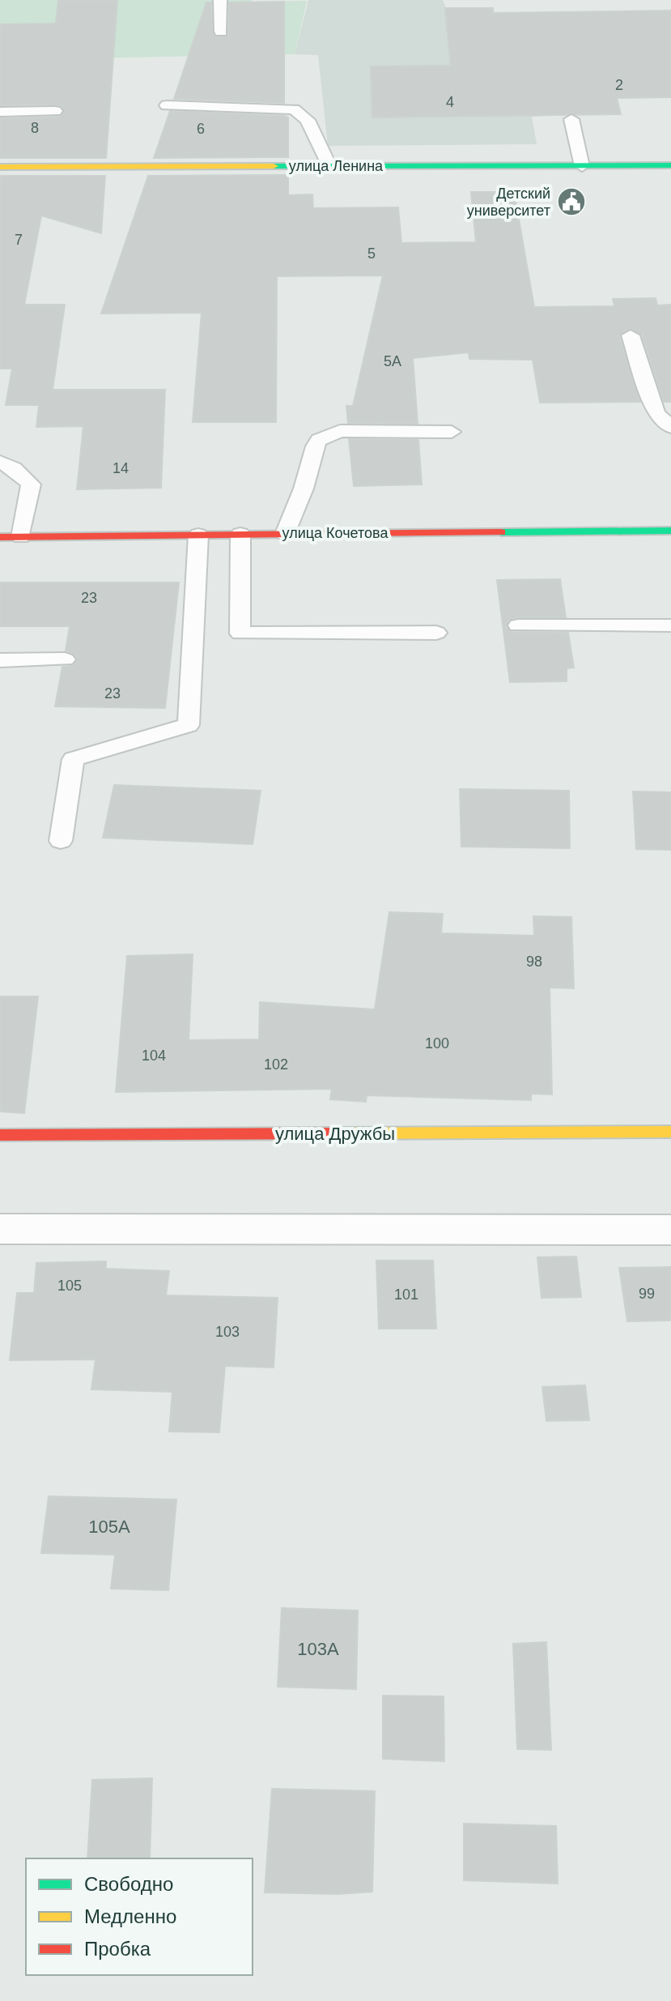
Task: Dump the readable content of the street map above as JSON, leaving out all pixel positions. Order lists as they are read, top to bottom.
{
  "streets": {
    "street": ["улица Ленина", "улица Кочетова", "улица Дружбы"]
  },
  "places": {
    "public building": ["Детский университет"]
  },
  "house_numbers": [
    "2",
    "4",
    "8",
    "6",
    "7",
    "5",
    "5А",
    "14",
    "23",
    "23",
    "98",
    "100",
    "104",
    "102",
    "105",
    "99",
    "101",
    "103",
    "105А",
    "103А"
  ],
  "legend": ["Свободно", "Медленно", "Пробка"]
}
